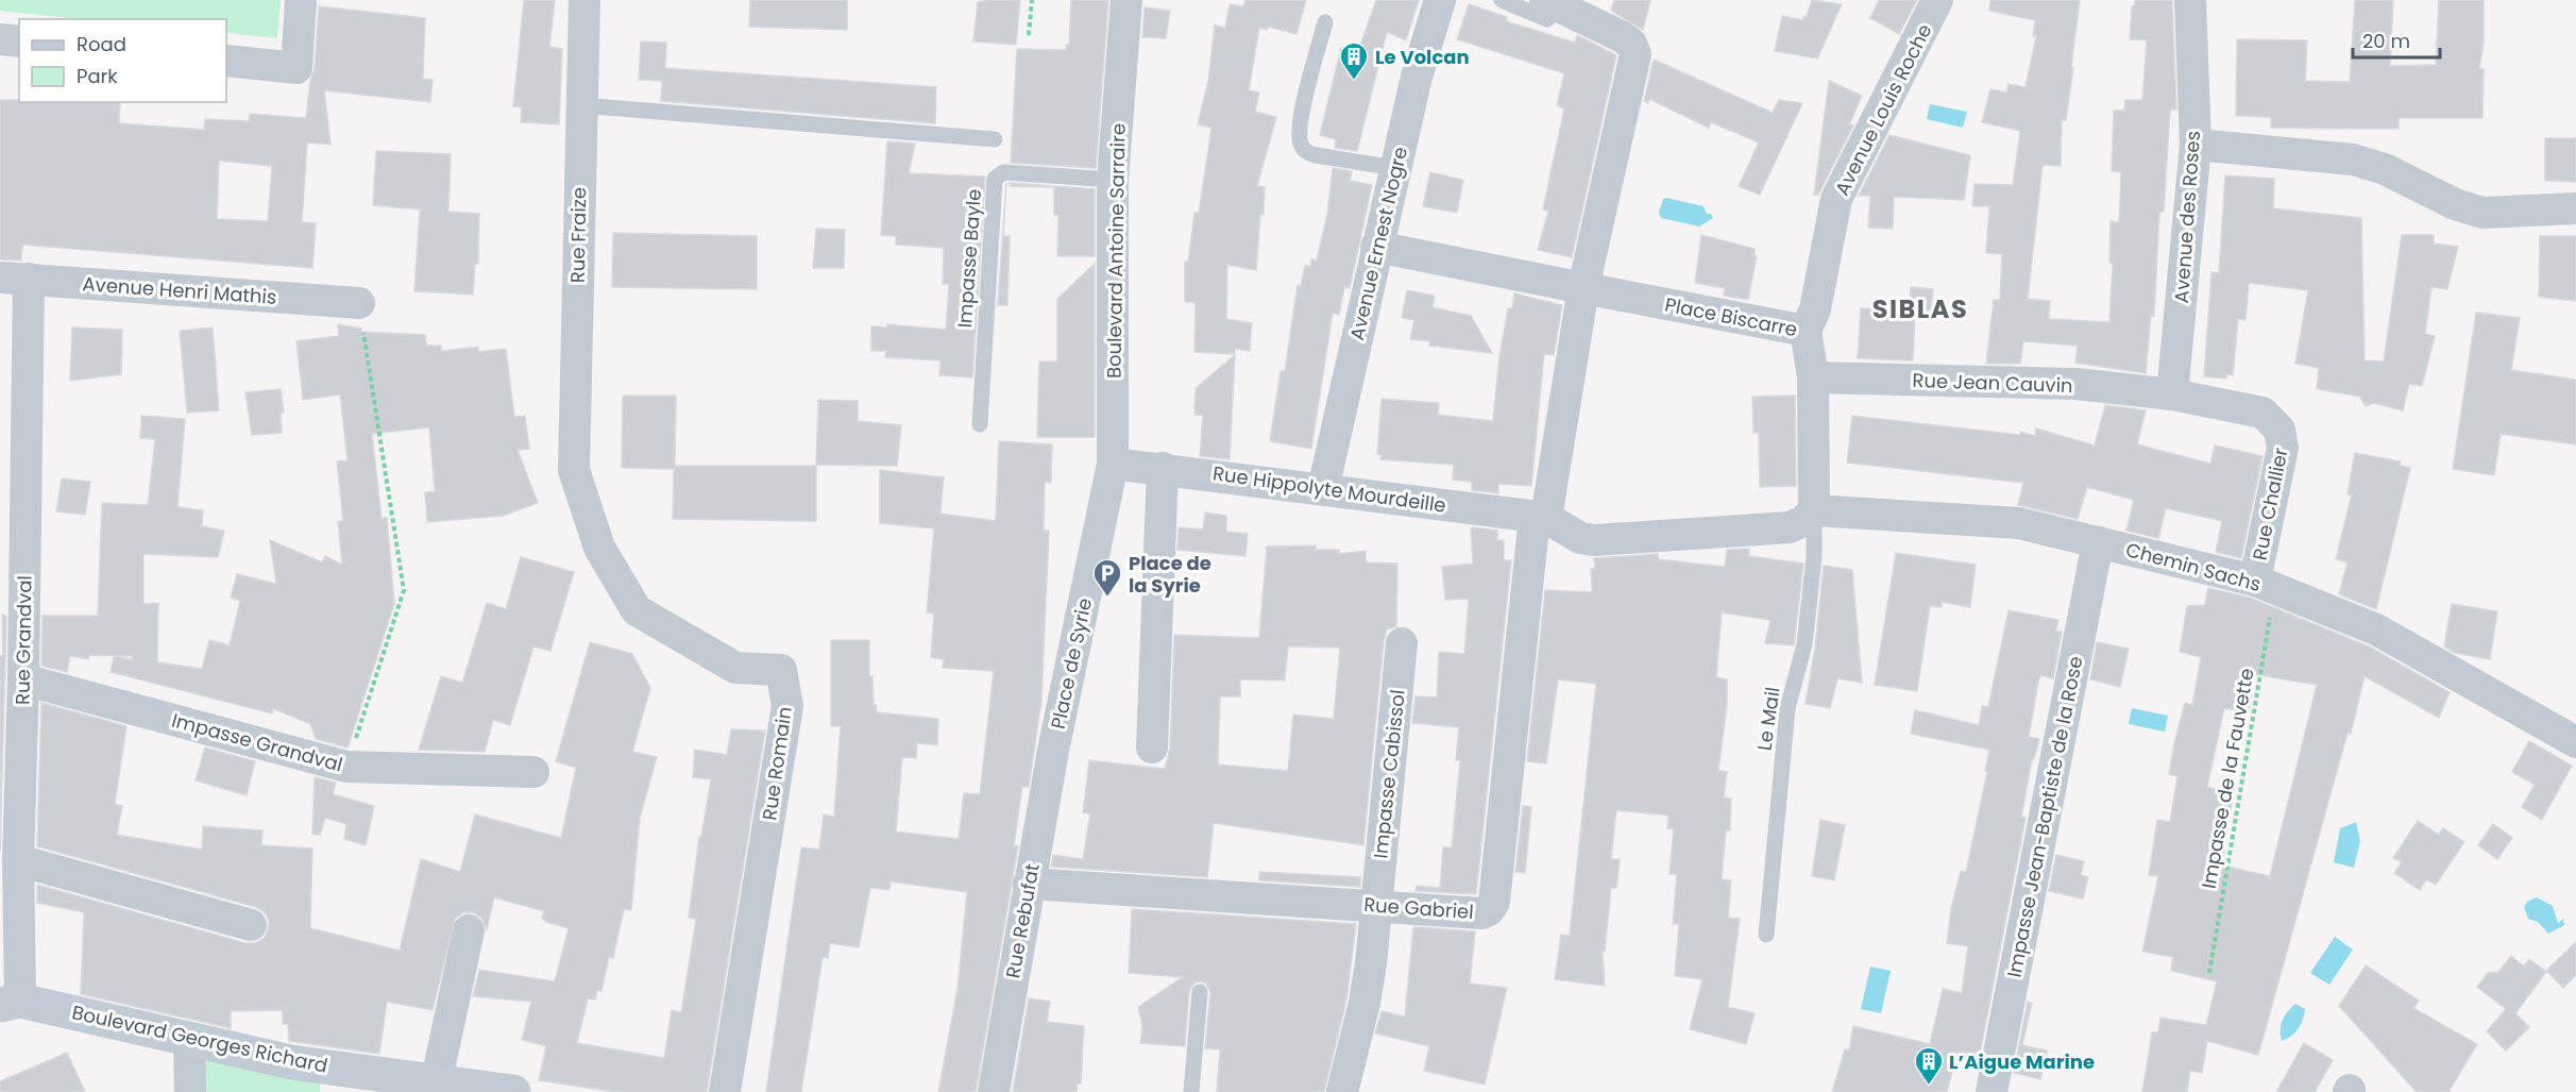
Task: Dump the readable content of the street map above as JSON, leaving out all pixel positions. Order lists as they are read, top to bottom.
{
  "streets": {
    "main road": ["Boulevard Georges Richard"],
    "street": [
      "Avenue Louis Roche",
      "Avenue des Roses",
      "Rue Fraize",
      "Avenue Ernest Nogre",
      "Boulevard Antoine Sarraire",
      "Avenue Henri Mathis",
      "Place Biscarre",
      "Rue Jean Cauvin",
      "Rue Hippolyte Mourdeille",
      "Rue Challier",
      "Chemin Sachs",
      "Rue Grandval",
      "Place de Syrie",
      "Impasse Grandval",
      "Rue Romain",
      "Impasse Cabissol",
      "Impasse Jean-Baptiste de la Rose",
      "Rue Gabriel",
      "Rue Rebufat"
    ],
    "lane": ["Impasse Bayle", "Le Mail"],
    "path": ["Impasse de la Fauvette"]
  },
  "crossings": [
    ["Avenue Louis Roche", "Place Biscarre"],
    ["Avenue des Roses", "Rue Jean Cauvin"],
    ["Avenue des Roses", "Rue Challier"],
    ["Rue Fraize", "Rue Romain"],
    ["Avenue Ernest Nogre", "Place Biscarre"],
    ["Avenue Ernest Nogre", "Rue Hippolyte Mourdeille"],
    ["Boulevard Antoine Sarraire", "Impasse Bayle"],
    ["Boulevard Antoine Sarraire", "Rue Hippolyte Mourdeille"],
    ["Boulevard Antoine Sarraire", "Place de Syrie"],
    ["Avenue Henri Mathis", "Rue Grandval"],
    ["Place Biscarre", "Rue Jean Cauvin"],
    ["Place Biscarre", "Chemin Sachs"],
    ["Place Biscarre", "Le Mail"],
    ["Rue Jean Cauvin", "Rue Challier"],
    ["Rue Hippolyte Mourdeille", "Place de Syrie"],
    ["Rue Hippolyte Mourdeille", "Rue Gabriel"],
    ["Rue Challier", "Chemin Sachs"],
    ["Rue Challier", "Impasse de la Fauvette"],
    ["Chemin Sachs", "Le Mail"],
    ["Chemin Sachs", "Impasse de la Fauvette"],
    ["Chemin Sachs", "Impasse Jean-Baptiste de la Rose"],
    ["Rue Grandval", "Impasse Grandval"],
    ["Rue Grandval", "Boulevard Georges Richard"],
    ["Place de Syrie", "Rue Rebufat"],
    ["Impasse Cabissol", "Rue Gabriel"],
    ["Rue Gabriel", "Rue Rebufat"]
  ],
  "districts": ["SIBLAS"],
  "places": {
    "building": ["Le Volcan", "L’Aigue Marine"],
    "parking": ["Place de la Syrie"]
  },
  "legend": ["Road", "Park"],
  "scale_bar": "20 m"
}
